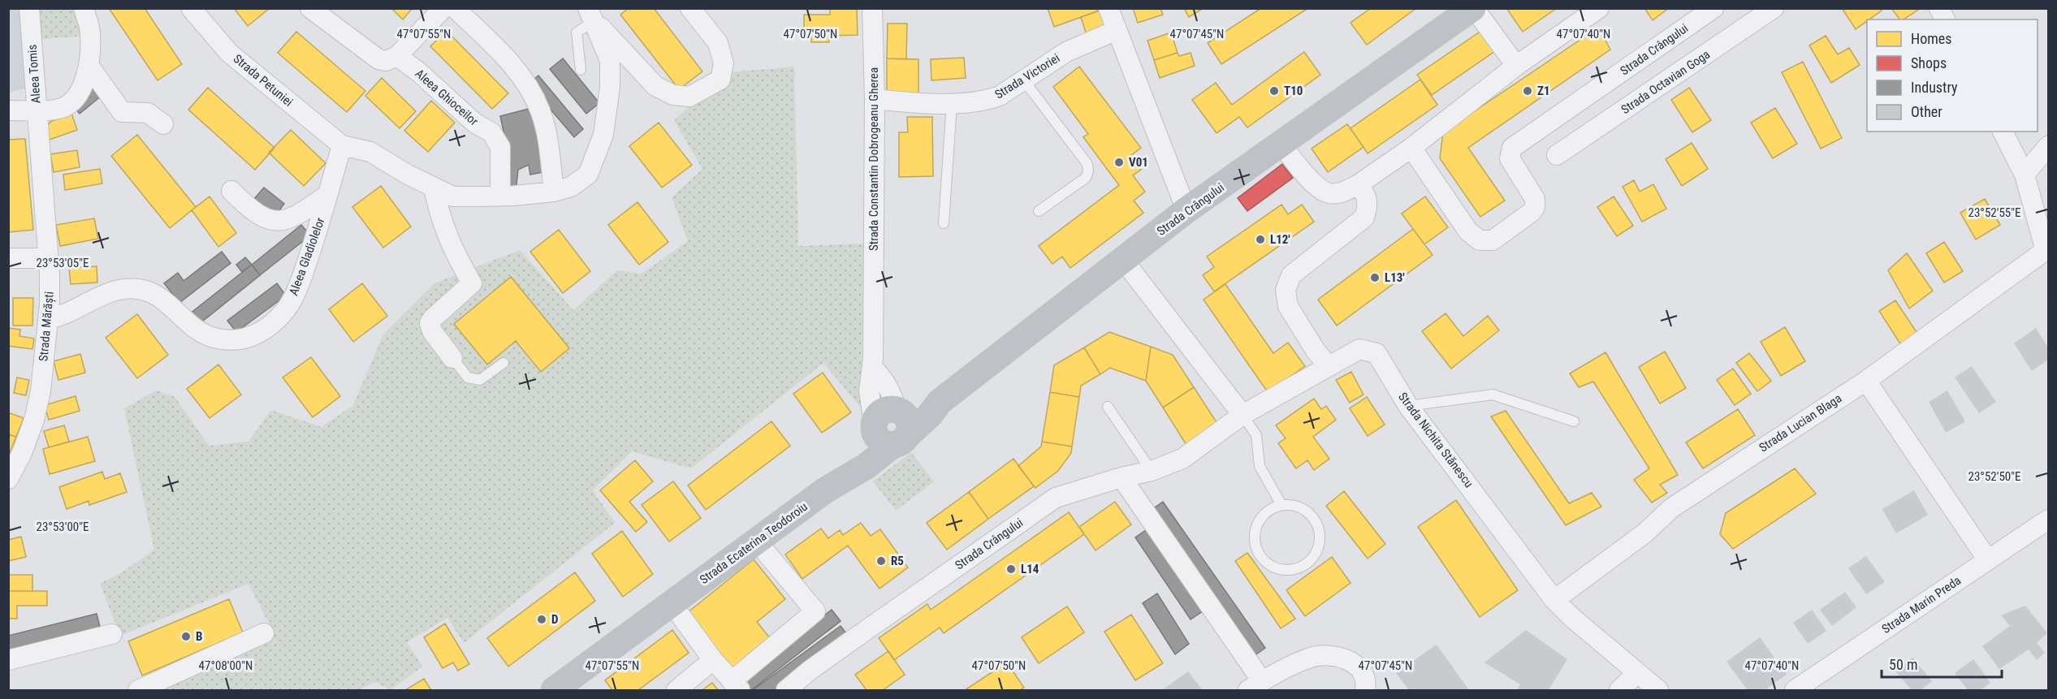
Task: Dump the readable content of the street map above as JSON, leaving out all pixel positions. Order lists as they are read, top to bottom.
{
  "streets": {
    "main road": ["Strada Crângului", "Strada Ecaterina Teodoroiu"],
    "street": [
      "Aleea Tomis",
      "Strada Victoriei",
      "Strada Petuniei",
      "Strada Octavian Goga",
      "Aleea Ghioceilor",
      "Strada Constantin Dobrogeanu Gherea",
      "Aleea Gladiolelor",
      "Strada Mărăști",
      "Strada Lucian Blaga",
      "Strada Nichita Stănescu",
      "Strada Marin Preda"
    ]
  },
  "crossings": [
    ["Strada Crângului", "Strada Constantin Dobrogeanu Gherea"],
    ["Strada Crângului", "Strada Nichita Stănescu"],
    ["Strada Crângului", "Strada Ecaterina Teodoroiu"],
    ["Aleea Tomis", "Strada Mărăști"],
    ["Strada Victoriei", "Strada Constantin Dobrogeanu Gherea"],
    ["Strada Petuniei", "Aleea Gladiolelor"],
    ["Strada Constantin Dobrogeanu Gherea", "Strada Ecaterina Teodoroiu"],
    ["Aleea Gladiolelor", "Strada Mărăști"],
    ["Strada Lucian Blaga", "Strada Nichita Stănescu"]
  ],
  "places": [
    "T10",
    "Z1",
    "V01",
    "L12'",
    "L13'",
    "R5",
    "L14",
    "D",
    "B"
  ],
  "legend": [
    "Homes",
    "Shops",
    "Industry",
    "Other"
  ],
  "scale_bar": "50 m",
  "coordinates": [
    "47°07'55\"N",
    "47°07'50\"N",
    "47°07'45\"N",
    "47°07'40\"N",
    "23°52'55\"E",
    "23°53'05\"E",
    "23°52'50\"E",
    "23°53'00\"E",
    "47°08'00\"N"
  ]
}
